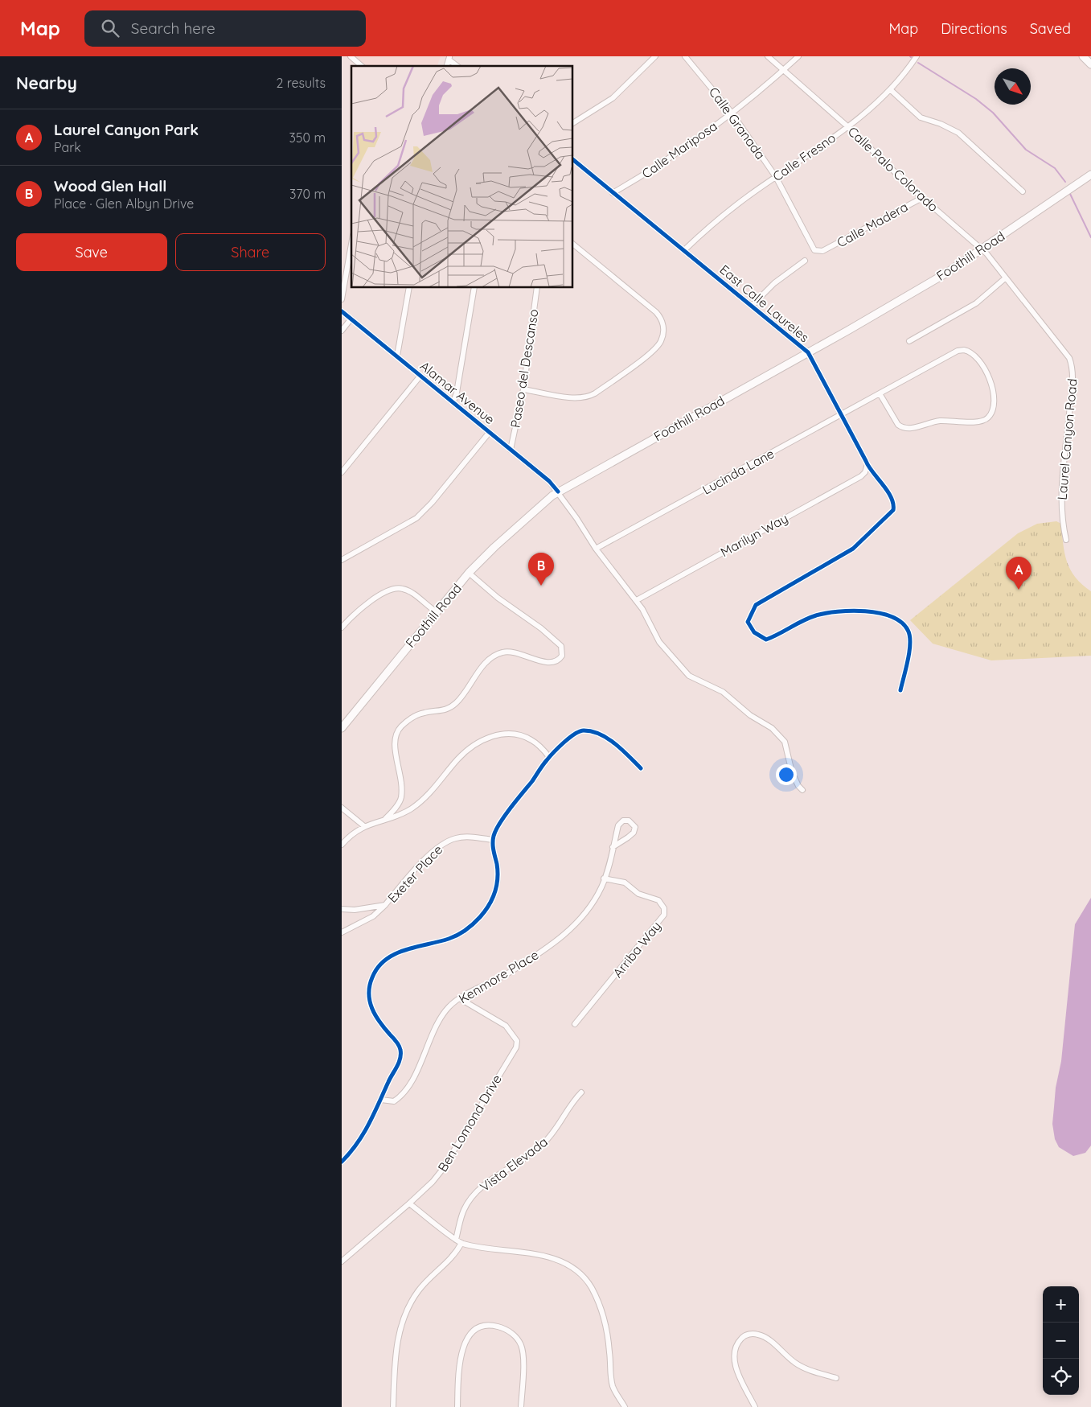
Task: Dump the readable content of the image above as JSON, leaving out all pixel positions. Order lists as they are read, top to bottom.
{
  "streets": {
    "main road": ["Foothill Road"],
    "street": [
      "Calle Granada",
      "Calle Mariposa",
      "Calle Fresno",
      "Calle Palo Colorado",
      "Calle Madera",
      "East Calle Laureles",
      "Paseo del Descanso",
      "Alamar Avenue",
      "Laurel Canyon Road",
      "Lucinda Lane",
      "Marilyn Way",
      "Exeter Place",
      "Arriba Way",
      "Kenmore Place",
      "Ben Lomond Drive",
      "Vista Elevada"
    ]
  },
  "crossings": [
    ["Calle Granada", "Calle Mariposa"],
    ["Calle Granada", "Calle Fresno"],
    ["Calle Granada", "Calle Madera"],
    ["Calle Mariposa", "Calle Palo Colorado"],
    ["Calle Mariposa", "East Calle Laureles"],
    ["Calle Fresno", "Calle Palo Colorado"],
    ["Calle Fresno", "East Calle Laureles"],
    ["Calle Palo Colorado", "Calle Madera"],
    ["Calle Palo Colorado", "Foothill Road"],
    ["Calle Palo Colorado", "Laurel Canyon Road"],
    ["Foothill Road", "East Calle Laureles"],
    ["Foothill Road", "Alamar Avenue"],
    ["Foothill Road", "Laurel Canyon Road"],
    ["East Calle Laureles", "Lucinda Lane"],
    ["East Calle Laureles", "Marilyn Way"],
    ["Paseo del Descanso", "Alamar Avenue"],
    ["Alamar Avenue", "Lucinda Lane"],
    ["Alamar Avenue", "Marilyn Way"],
    ["Arriba Way", "Kenmore Place"],
    ["Kenmore Place", "Ben Lomond Drive"]
  ],
  "north": "bottom right",
  "page": {
    "header": "Map",
    "search": "Search here",
    "nav": ["Map", "Directions", "Saved"],
    "heading": ["Nearby", "2 results"],
    "list": [
      {
        "mark": "A",
        "name": "Laurel Canyon Park",
        "note": "Park",
        "value": "350 m"
      },
      {
        "mark": "B",
        "name": "Wood Glen Hall",
        "note": "Place · Glen Albyn Drive",
        "value": "370 m"
      }
    ],
    "buttons": ["Save", "Share"],
    "pins": ["B", "A"],
    "map_buttons": ["+", "−"]
  }
}
